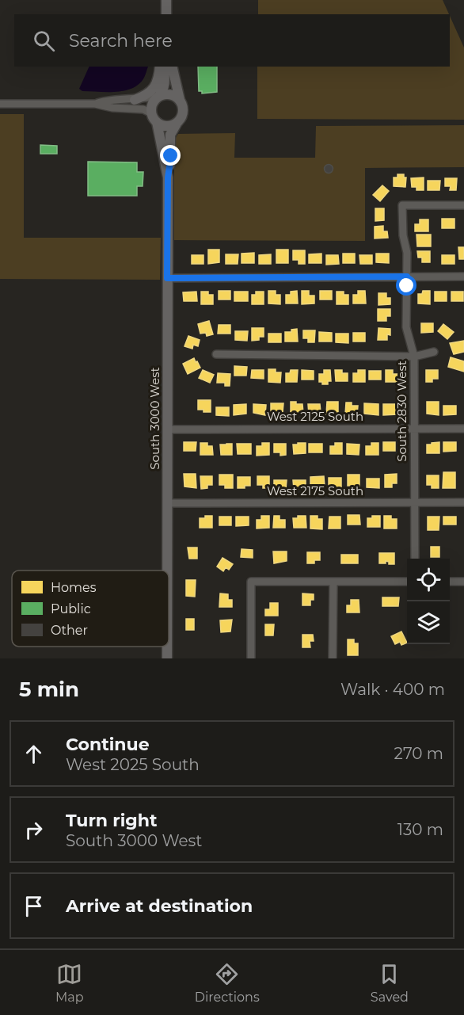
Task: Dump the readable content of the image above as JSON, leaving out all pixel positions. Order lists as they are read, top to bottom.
{
  "streets": {
    "street": [
      "South 2830 West",
      "West 2125 South",
      "South 3000 West",
      "West 2175 South"
    ]
  },
  "crossings": [
    ["South 2830 West", "West 2125 South"],
    ["South 2830 West", "West 2175 South"],
    ["West 2125 South", "South 3000 West"],
    ["South 3000 West", "West 2175 South"]
  ],
  "legend": ["Homes", "Public", "Other"],
  "page": {
    "search": "Search here",
    "heading": ["5 min", "Walk · 400 m"],
    "list": [
      ["Continue", "West 2025 South", "270 m"],
      ["Turn right", "South 3000 West", "130 m"],
      "Arrive at destination"
    ],
    "nav": ["Map", "Directions", "Saved"]
  }
}
